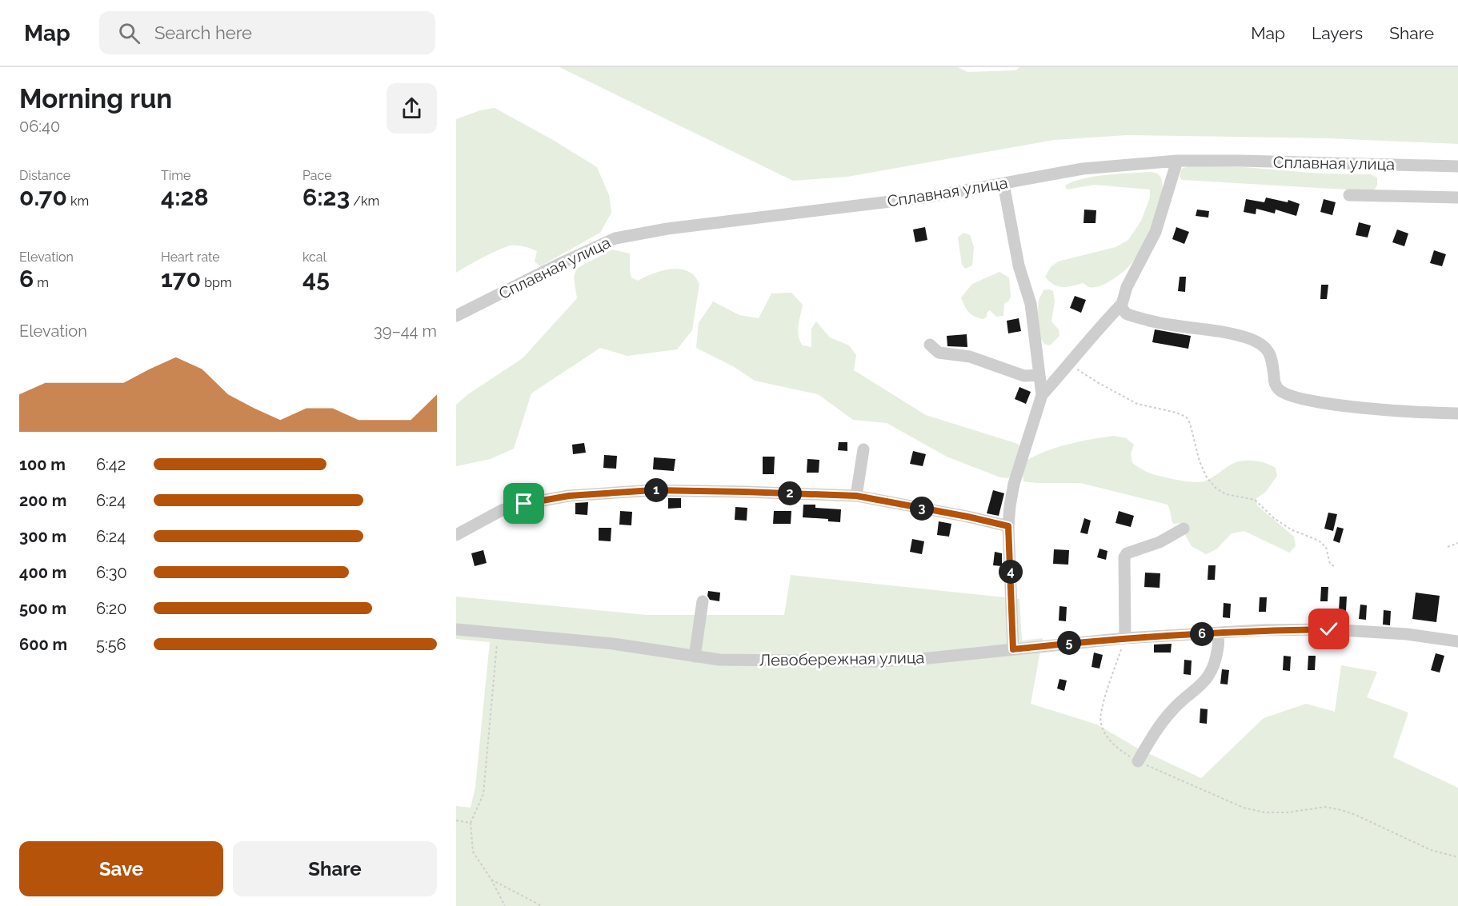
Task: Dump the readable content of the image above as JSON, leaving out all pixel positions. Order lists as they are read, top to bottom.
{
  "streets": {
    "street": ["Сплавная улица", "Левобережная улица"]
  },
  "page": {
    "header": "Map",
    "search": "Search here",
    "nav": ["Map", "Layers", "Share"],
    "heading": ["Morning run", "06:40"],
    "stats": [
      ["Distance", "0.70 km"],
      ["Time", "4:28"],
      ["Pace", "6:23 /km"],
      ["Elevation", "6 m"],
      ["Heart rate", "170 bpm"],
      ["kcal", "45"]
    ],
    "chart": ["Elevation", "39–44 m"],
    "list": [
      {
        "name": "100 m",
        "note": "6:42"
      },
      {
        "name": "200 m",
        "note": "6:24"
      },
      {
        "name": "300 m",
        "note": "6:24"
      },
      {
        "name": "400 m",
        "note": "6:30"
      },
      {
        "name": "500 m",
        "note": "6:20"
      },
      {
        "name": "600 m",
        "note": "5:56"
      }
    ],
    "pins": [
      "1",
      "2",
      "3",
      "4",
      "6",
      "5"
    ],
    "buttons": ["Save", "Share"]
  }
}
